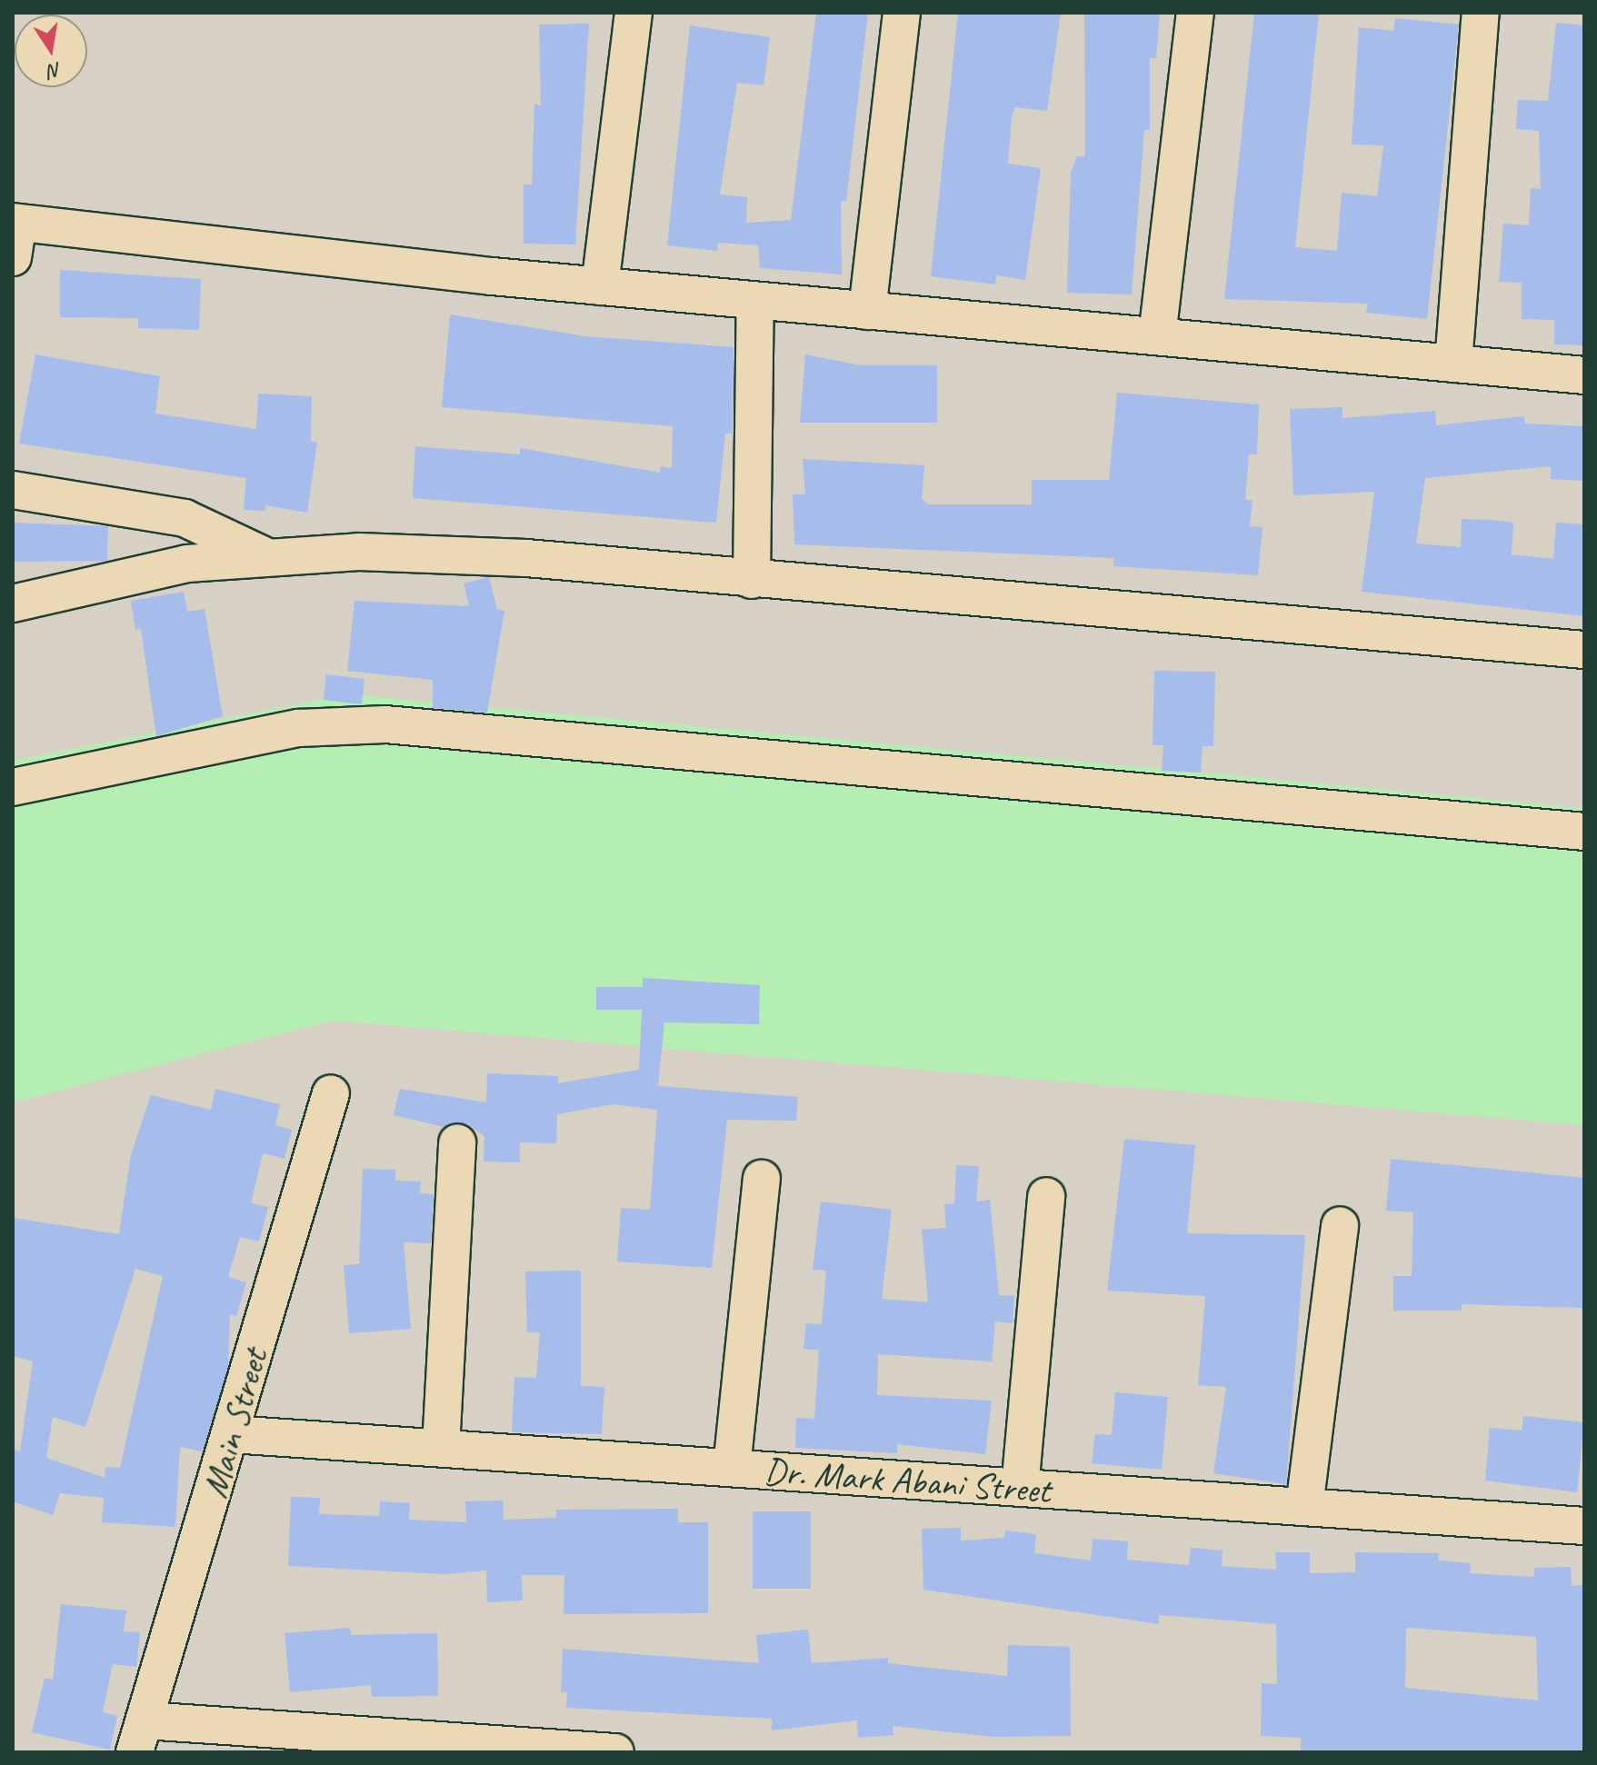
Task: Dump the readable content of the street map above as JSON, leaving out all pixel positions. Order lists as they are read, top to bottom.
{
  "streets": {
    "street": ["Main Street", "Dr. Mark Abani Street"]
  },
  "crossings": [
    ["Main Street", "Dr. Mark Abani Street"]
  ],
  "north": "bottom"
}
